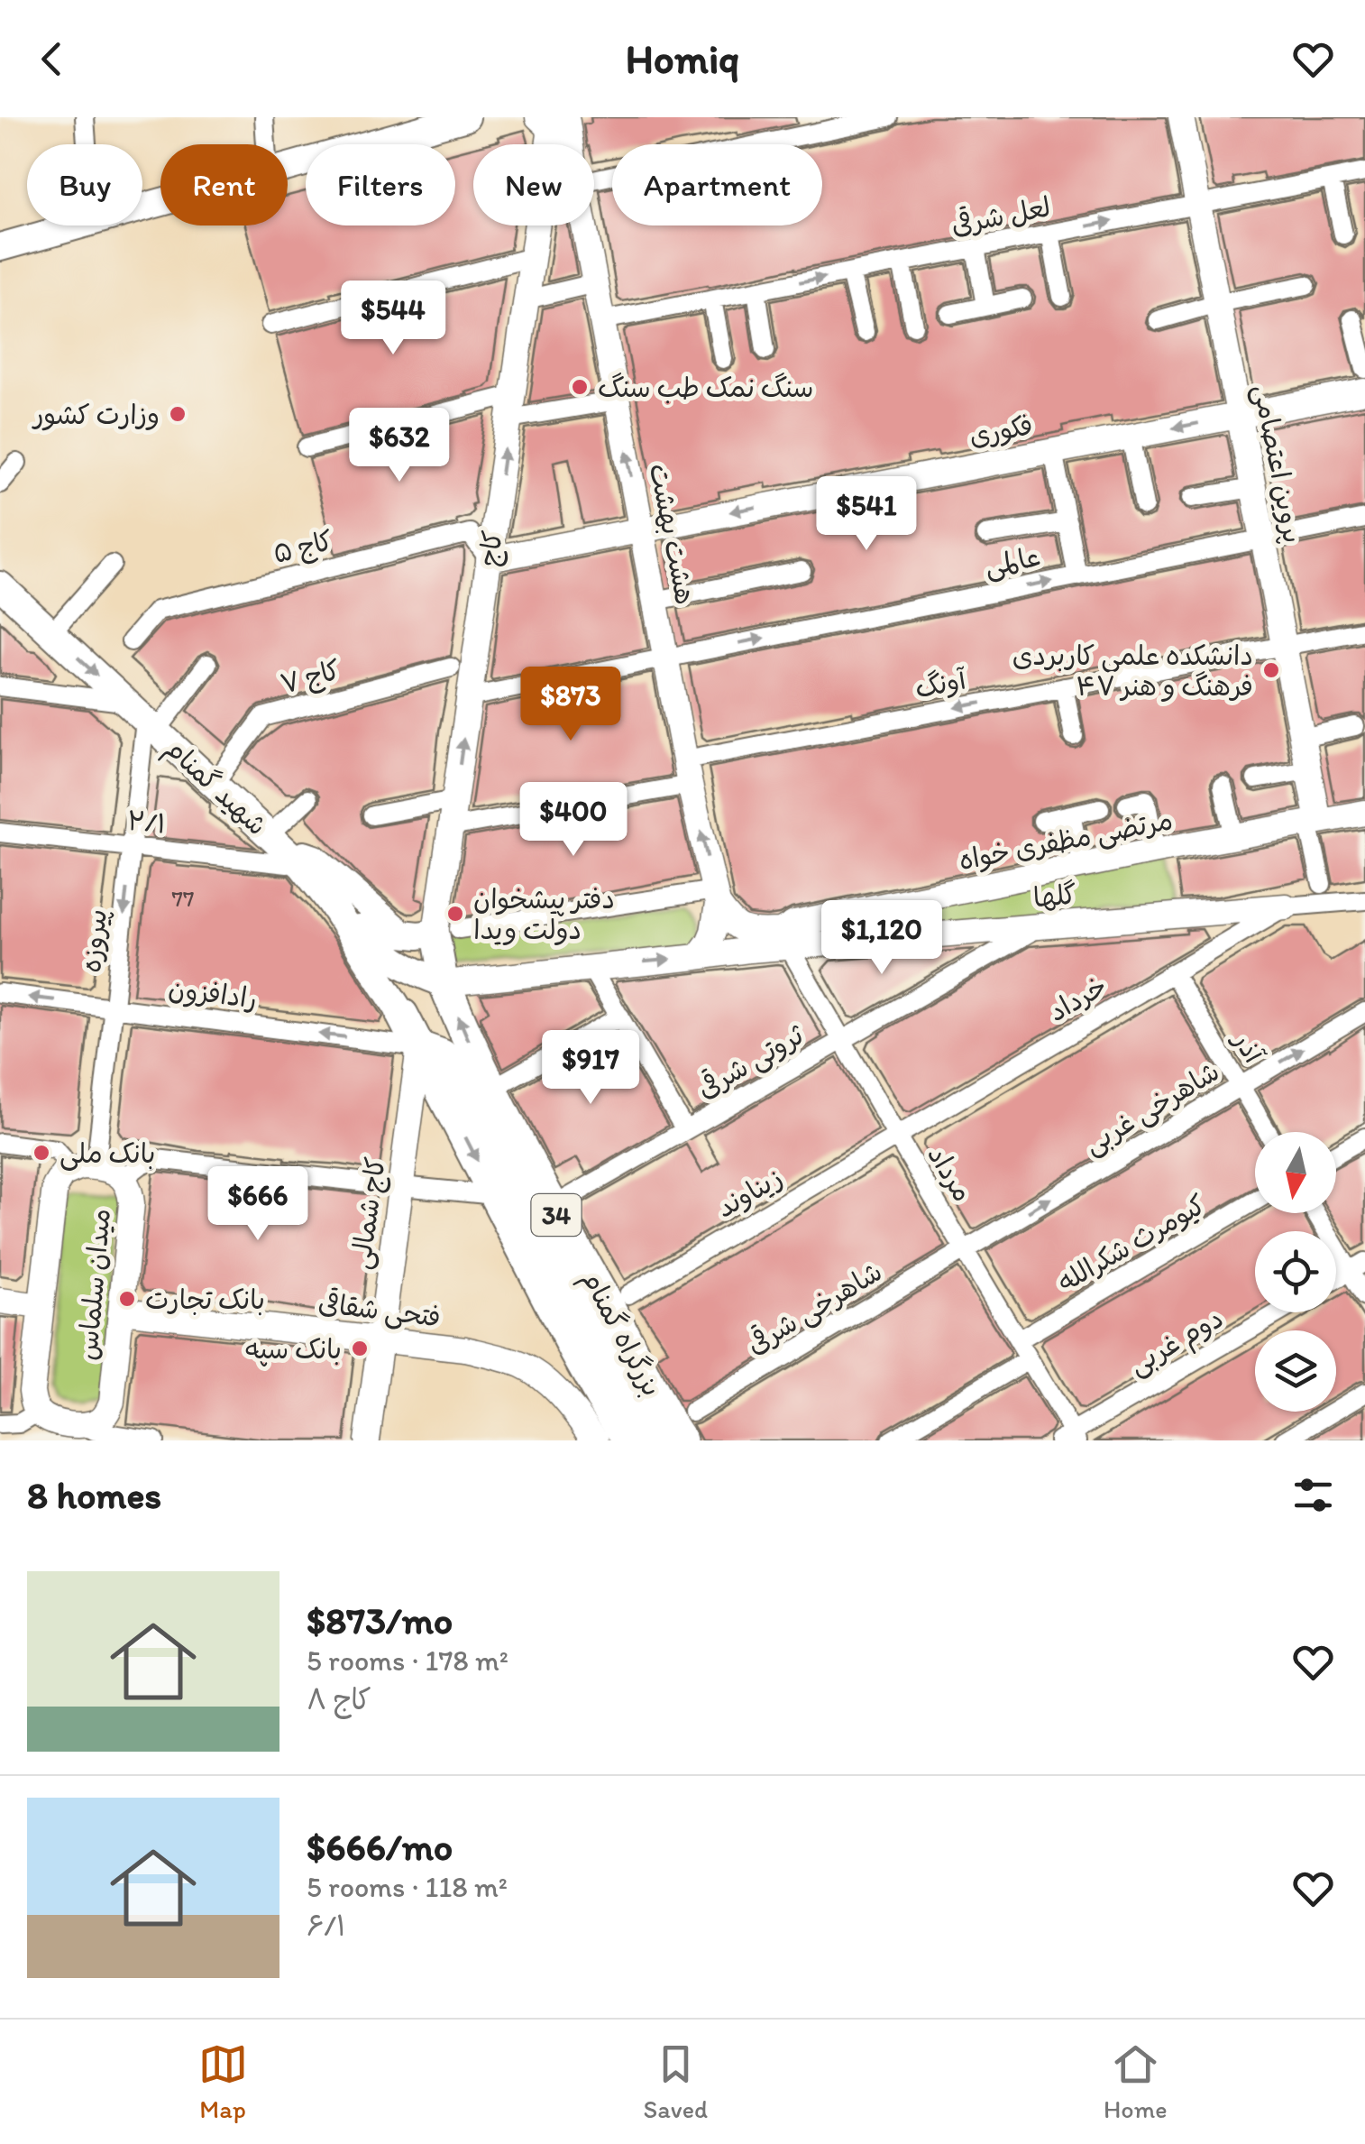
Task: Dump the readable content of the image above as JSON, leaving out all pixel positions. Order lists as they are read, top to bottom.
{
  "streets": {
    "highway": ["34", "بزرگراه گمنام"],
    "main road": [
      "فکوری",
      "پروین اعتصامی",
      "هشت بهشت",
      "کاج",
      "شهید گمنام",
      "مرتضی مظفری خواه",
      "گلها",
      "کاج شمالی",
      "میدان سلماس",
      "فتحی شقاقی"
    ],
    "street": [
      "لعل شرقی",
      "کاج ۵",
      "عالمی",
      "کاج ۷",
      "آونگ",
      "۲/۱",
      "پیروزه",
      "رادافزون",
      "خرداد",
      "آذر",
      "ثروتی شرقی",
      "شاهرخی غربی",
      "مرداد",
      "زیناوند",
      "کیومرث شکرالله",
      "شاهرخی شرقی",
      "دوم غربی"
    ]
  },
  "crossings": [
    ["لعل شرقی", "پروین اعتصامی"],
    ["لعل شرقی", "هشت بهشت"],
    ["فکوری", "پروین اعتصامی"],
    ["فکوری", "هشت بهشت"],
    ["فکوری", "کاج ۵"],
    ["فکوری", "کاج"],
    ["پروین اعتصامی", "عالمی"],
    ["پروین اعتصامی", "آونگ"],
    ["پروین اعتصامی", "مرتضی مظفری خواه"],
    ["هشت بهشت", "عالمی"],
    ["هشت بهشت", "آونگ"],
    ["کاج ۵", "کاج"],
    ["کاج", "عالمی"],
    ["کاج", "گلها"],
    ["کاج", "34"],
    ["کاج", "بزرگراه گمنام"],
    ["کاج ۷", "شهید گمنام"],
    ["شهید گمنام", "۲/۱"],
    ["شهید گمنام", "پیروزه"],
    ["شهید گمنام", "34"],
    ["شهید گمنام", "بزرگراه گمنام"],
    ["۲/۱", "پیروزه"],
    ["مرتضی مظفری خواه", "گلها"],
    ["مرتضی مظفری خواه", "مرداد"],
    ["گلها", "خرداد"],
    ["گلها", "ثروتی شرقی"],
    ["گلها", "مرداد"],
    ["گلها", "34"],
    ["گلها", "بزرگراه گمنام"],
    ["پیروزه", "رادافزون"],
    ["پیروزه", "میدان سلماس"],
    ["رادافزون", "کاج شمالی"],
    ["رادافزون", "بزرگراه گمنام"],
    ["خرداد", "آذر"],
    ["خرداد", "مرداد"],
    ["خرداد", "زیناوند"],
    ["آذر", "شاهرخی غربی"],
    ["ثروتی شرقی", "مرداد"],
    ["شاهرخی غربی", "مرداد"],
    ["شاهرخی غربی", "شاهرخی شرقی"],
    ["مرداد", "زیناوند"],
    ["مرداد", "کیومرث شکرالله"],
    ["مرداد", "شاهرخی شرقی"],
    ["مرداد", "دوم غربی"],
    ["کاج شمالی", "فتحی شقاقی"],
    ["کاج شمالی", "بزرگراه گمنام"],
    ["34", "بزرگراه گمنام"],
    ["میدان سلماس", "فتحی شقاقی"],
    ["شاهرخی شرقی", "بزرگراه گمنام"]
  ],
  "one_way": ["فکوری", "پیروزه", "شاهرخی غربی"],
  "places": [
    "سنگ نمک طب سنگ",
    "وزارت کشور",
    "دانشکده علمی کاربردی فرهنگ و هنر ۴۷",
    "دفتر پیشخوان دولت ویدا",
    "بانک ملی",
    "بانک تجارت",
    "بانک سپه"
  ],
  "house_numbers": ["77"],
  "north": "bottom",
  "page": {
    "header": "Homiq",
    "chip": [
      "Buy",
      "Rent",
      "Filters",
      "New",
      "Apartment"
    ],
    "price": [
      "$544",
      "$632",
      "$541",
      "$873",
      "$400",
      "$1,120",
      "$917",
      "$666"
    ],
    "heading": "8 homes",
    "list": [
      {
        "name": "$873/mo",
        "note": "5 rooms · 178 m² · کاج ۸"
      },
      {
        "name": "$666/mo",
        "note": "5 rooms · 118 m² · ۶/۱"
      }
    ],
    "tabs": ["Map", "Saved", "Home"]
  }
}
